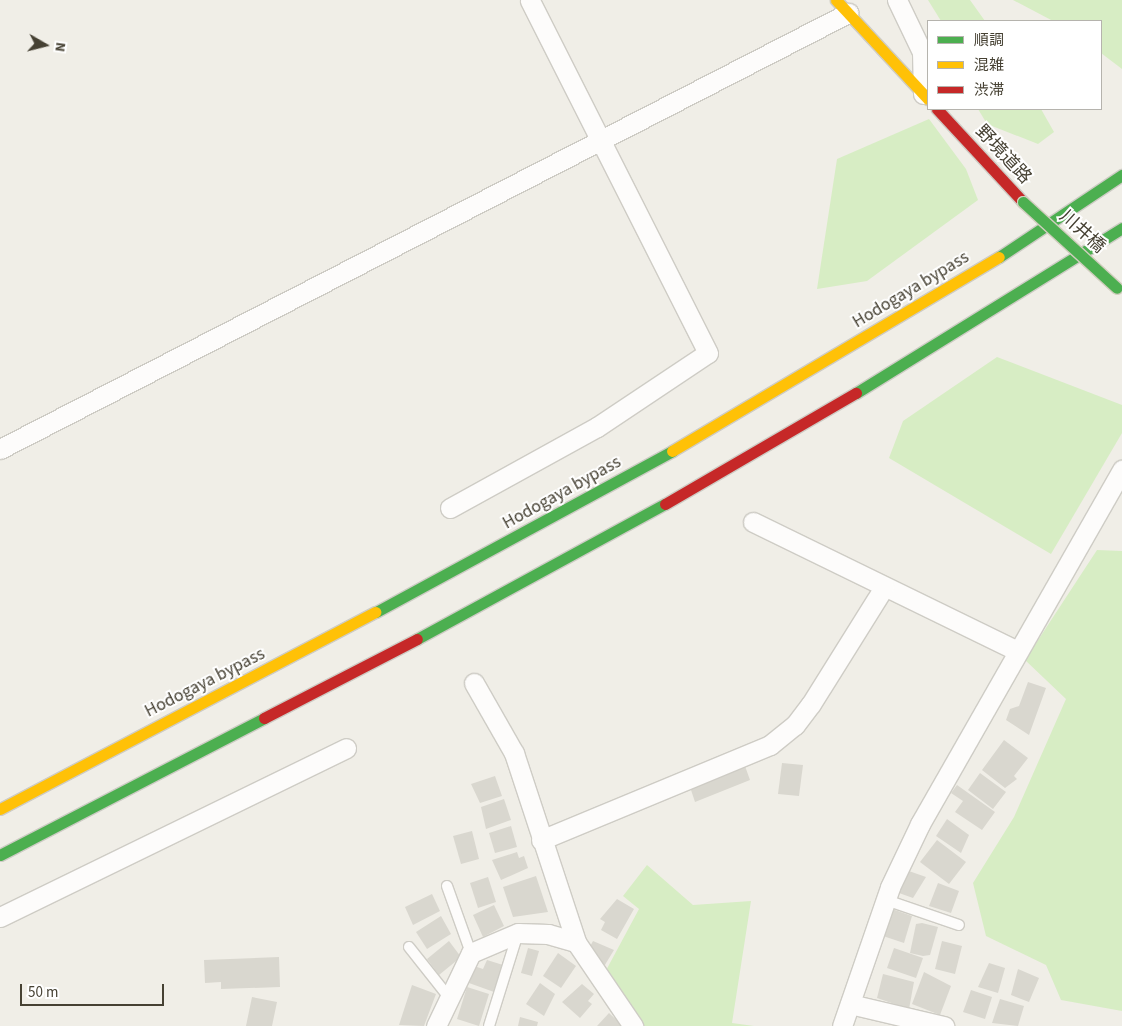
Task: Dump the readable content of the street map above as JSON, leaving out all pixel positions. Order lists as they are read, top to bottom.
{
  "streets": {
    "main road": ["野境道路", "川井橋", "Hodogaya bypass"]
  },
  "crossings": [
    ["野境道路", "川井橋"]
  ],
  "legend": ["順調", "混雑", "渋滞"],
  "scale_bar": "50 m",
  "north": "right"
}
